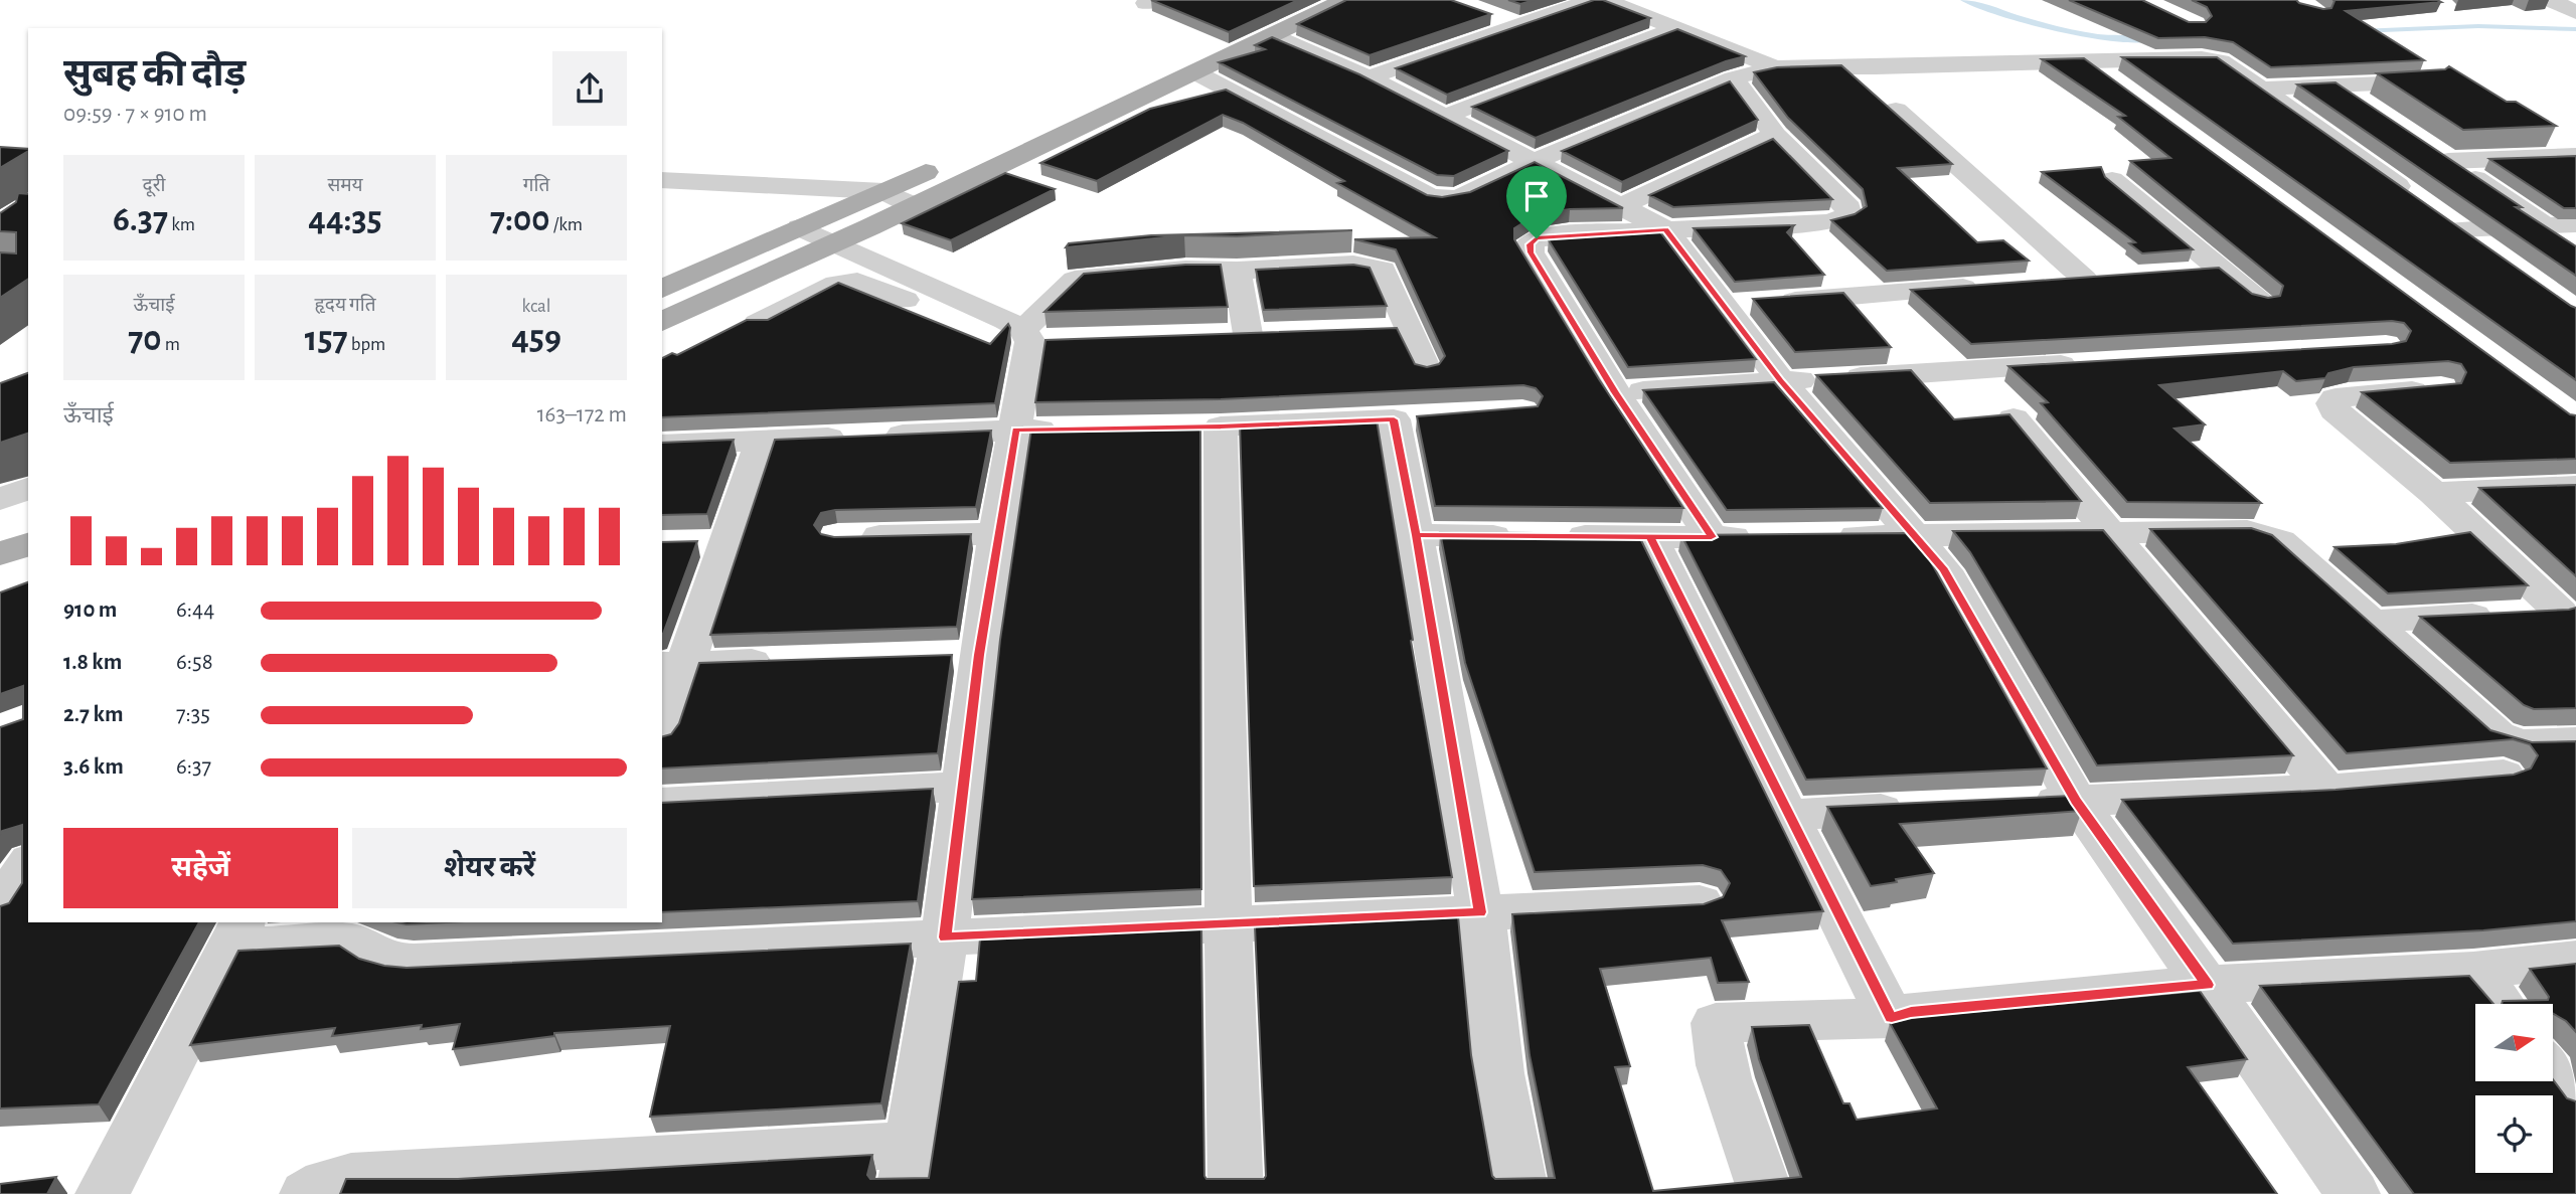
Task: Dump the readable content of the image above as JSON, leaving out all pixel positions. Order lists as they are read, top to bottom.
{
  "north": "right",
  "page": {
    "heading": ["सुबह की दौड़", "09:59 · 7 × 910 m"],
    "stats": [
      ["दूरी", "6.37 km"],
      ["समय", "44:35"],
      ["गति", "7:00 /km"],
      ["ऊँचाई", "70 m"],
      ["हृदय गति", "157 bpm"],
      ["kcal", "459"]
    ],
    "chart": ["ऊँचाई", "163–172 m"],
    "list": [
      {
        "name": "910 m",
        "note": "6:44"
      },
      {
        "name": "1.8 km",
        "note": "6:58"
      },
      {
        "name": "2.7 km",
        "note": "7:35"
      },
      {
        "name": "3.6 km",
        "note": "6:37"
      }
    ],
    "buttons": ["सहेजें", "शेयर करें"]
  }
}
